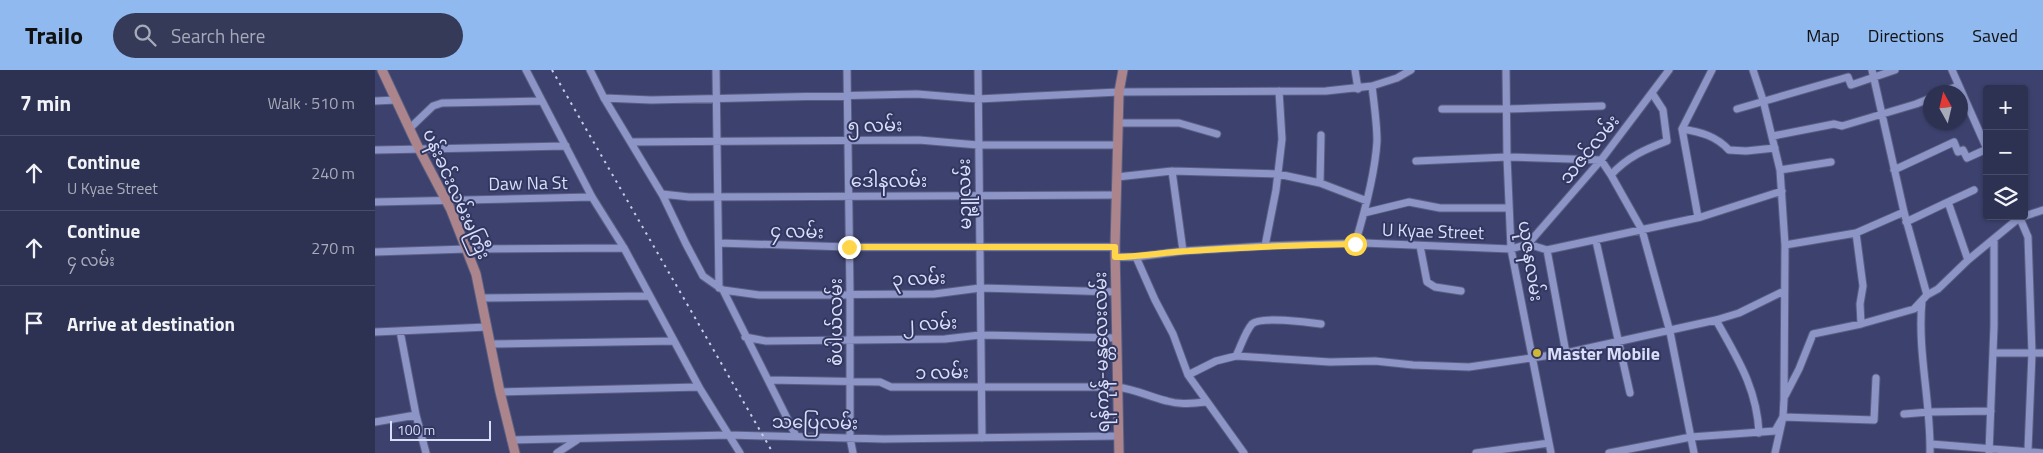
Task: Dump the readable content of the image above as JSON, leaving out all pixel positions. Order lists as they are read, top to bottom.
{
  "streets": {
    "main road": ["ပန်းခင်းလမ်းမကြီး", "ရန်ကုန်-မန္တလေးလမ်း"],
    "street": [
      "၅ လမ်း",
      "သဇင်လမ်း",
      "ဒေါနလမ်း",
      "Daw Na St",
      "မဉ္ဇူလမ်း",
      "၄ လမ်း",
      "U Kyae Street",
      "ယုဇနလမ်း",
      "၃ လမ်း",
      "စံပါယ်လမ်း",
      "၂ လမ်း",
      "၁ လမ်း",
      "သပြေလမ်း"
    ]
  },
  "crossings": [
    ["၅ လမ်း", "မဉ္ဇူလမ်း"],
    ["၅ လမ်း", "စံပါယ်လမ်း"],
    ["၅ လမ်း", "ရန်ကုန်-မန္တလေးလမ်း"],
    ["သဇင်လမ်း", "U Kyae Street"],
    ["ဒေါနလမ်း", "မဉ္ဇူလမ်း"],
    ["ဒေါနလမ်း", "စံပါယ်လမ်း"],
    ["ဒေါနလမ်း", "ရန်ကုန်-မန္တလေးလမ်း"],
    ["Daw Na St", "ပန်းခင်းလမ်းမကြီး"],
    ["ပန်းခင်းလမ်းမကြီး", "သပြေလမ်း"],
    ["မဉ္ဇူလမ်း", "၄ လမ်း"],
    ["မဉ္ဇူလမ်း", "၃ လမ်း"],
    ["မဉ္ဇူလမ်း", "၂ လမ်း"],
    ["မဉ္ဇူလမ်း", "၁ လမ်း"],
    ["မဉ္ဇူလမ်း", "သပြေလမ်း"],
    ["၄ လမ်း", "စံပါယ်လမ်း"],
    ["၄ လမ်း", "ရန်ကုန်-မန္တလေးလမ်း"],
    ["U Kyae Street", "ယုဇနလမ်း"],
    ["U Kyae Street", "ရန်ကုန်-မန္တလေးလမ်း"],
    ["၃ လမ်း", "စံပါယ်လမ်း"],
    ["၃ လမ်း", "ရန်ကုန်-မန္တလေးလမ်း"],
    ["စံပါယ်လမ်း", "၂ လမ်း"],
    ["စံပါယ်လမ်း", "၁ လမ်း"],
    ["စံပါယ်လမ်း", "သပြေလမ်း"],
    ["၂ လမ်း", "ရန်ကုန်-မန္တလေးလမ်း"],
    ["ရန်ကုန်-မန္တလေးလမ်း", "၁ လမ်း"],
    ["ရန်ကုန်-မန္တလေးလမ်း", "သပြေလမ်း"]
  ],
  "places": ["Master Mobile"],
  "scale_bar": "100 m",
  "north": "top",
  "page": {
    "header": "Trailo",
    "search": "Search here",
    "nav": ["Map", "Directions", "Saved"],
    "heading": ["7 min", "Walk · 510 m"],
    "map_buttons": ["+", "−"],
    "list": [
      ["Continue", "U Kyae Street", "240 m"],
      ["Continue", "၄ လမ်း", "270 m"],
      "Arrive at destination"
    ],
    "scale": "100 m"
  }
}
